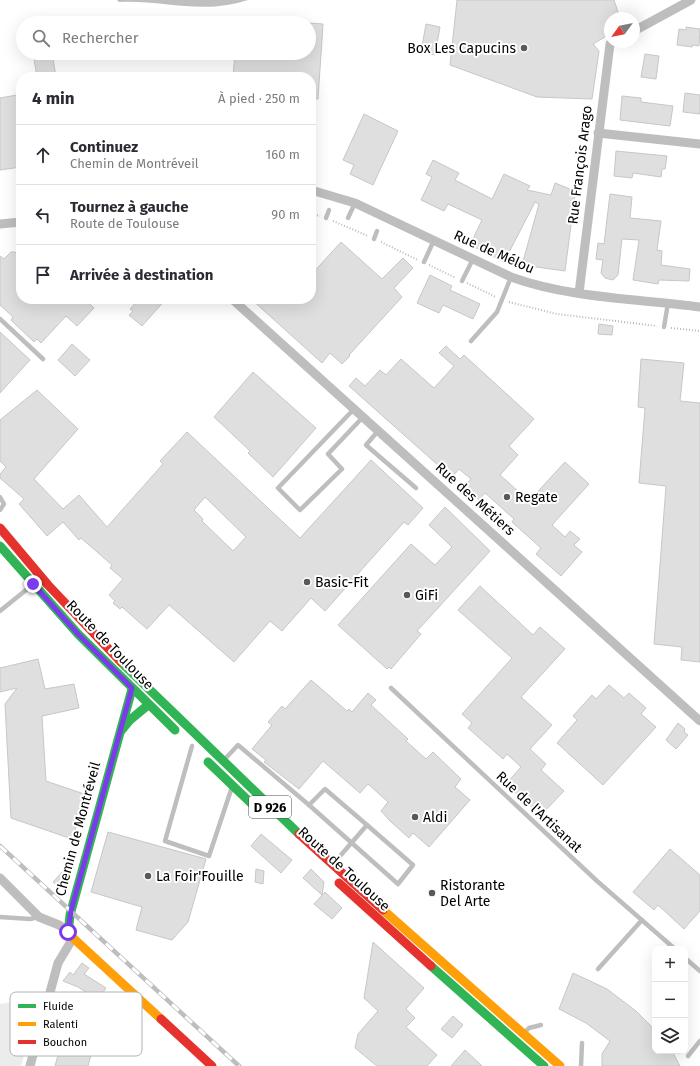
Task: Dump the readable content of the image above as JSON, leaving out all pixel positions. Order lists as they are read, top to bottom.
{
  "streets": {
    "main road": ["Route de Toulouse", "D 926", "Chemin de Montréveil"],
    "street": ["Rue François Arago", "Rue de Mélou", "Rue des Métiers"],
    "lane": ["Rue de l'Artisanat"]
  },
  "crossings": [
    ["Rue François Arago", "Rue de Mélou"],
    ["Route de Toulouse", "Chemin de Montréveil"]
  ],
  "places": [
    "Box Les Capucins",
    "Regate",
    "Basic-Fit",
    "GiFi",
    "Aldi",
    "La Foir'Fouille",
    "Ristorante Del Arte"
  ],
  "legend": ["Fluide", "Ralenti", "Bouchon"],
  "north": "bottom left",
  "page": {
    "search": "Rechercher",
    "heading": ["4 min", "À pied · 250 m"],
    "list": [
      ["Continuez", "Chemin de Montréveil", "160 m"],
      ["Tournez à gauche", "Route de Toulouse", "90 m"],
      "Arrivée à destination"
    ],
    "map_buttons": ["+", "−"]
  }
}
